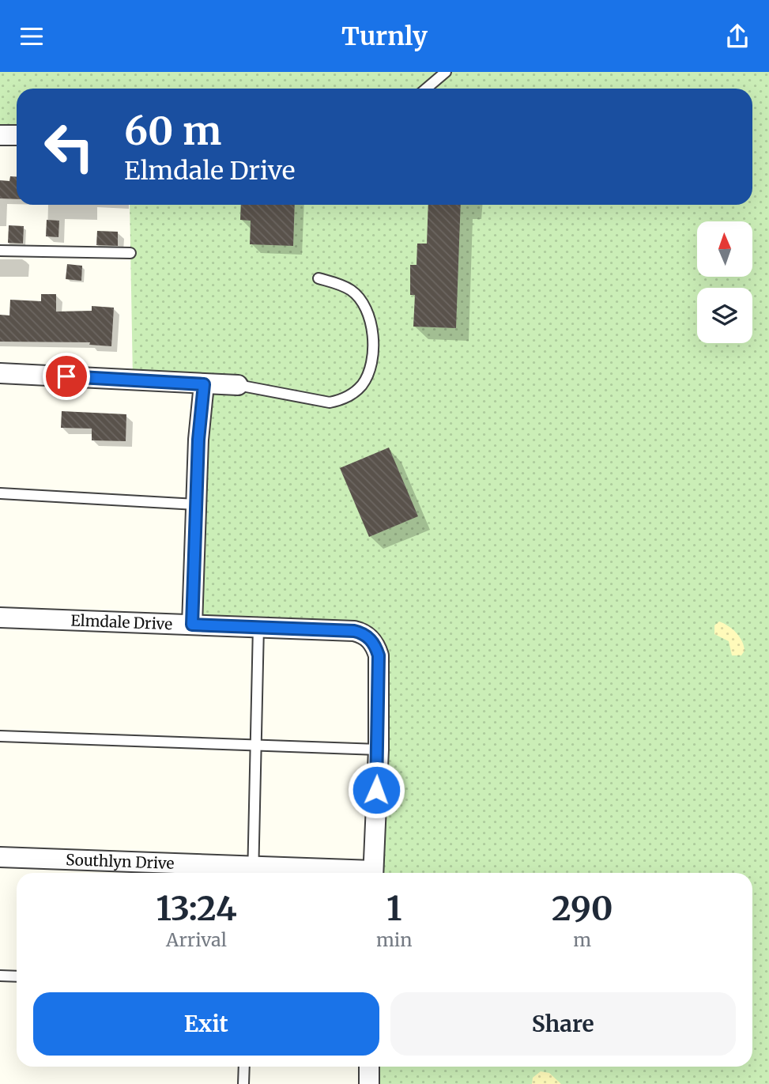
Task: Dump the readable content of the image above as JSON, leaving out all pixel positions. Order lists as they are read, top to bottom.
{
  "streets": {
    "street": ["Elmdale Drive", "Southlyn Drive"]
  },
  "north": "top",
  "page": {
    "header": "Turnly",
    "turn": ["60 m", "Elmdale Drive"],
    "eta": [
      "13:24",
      "Arrival",
      "1",
      "min",
      "290",
      "m"
    ],
    "buttons": ["Exit", "Share"]
  }
}
